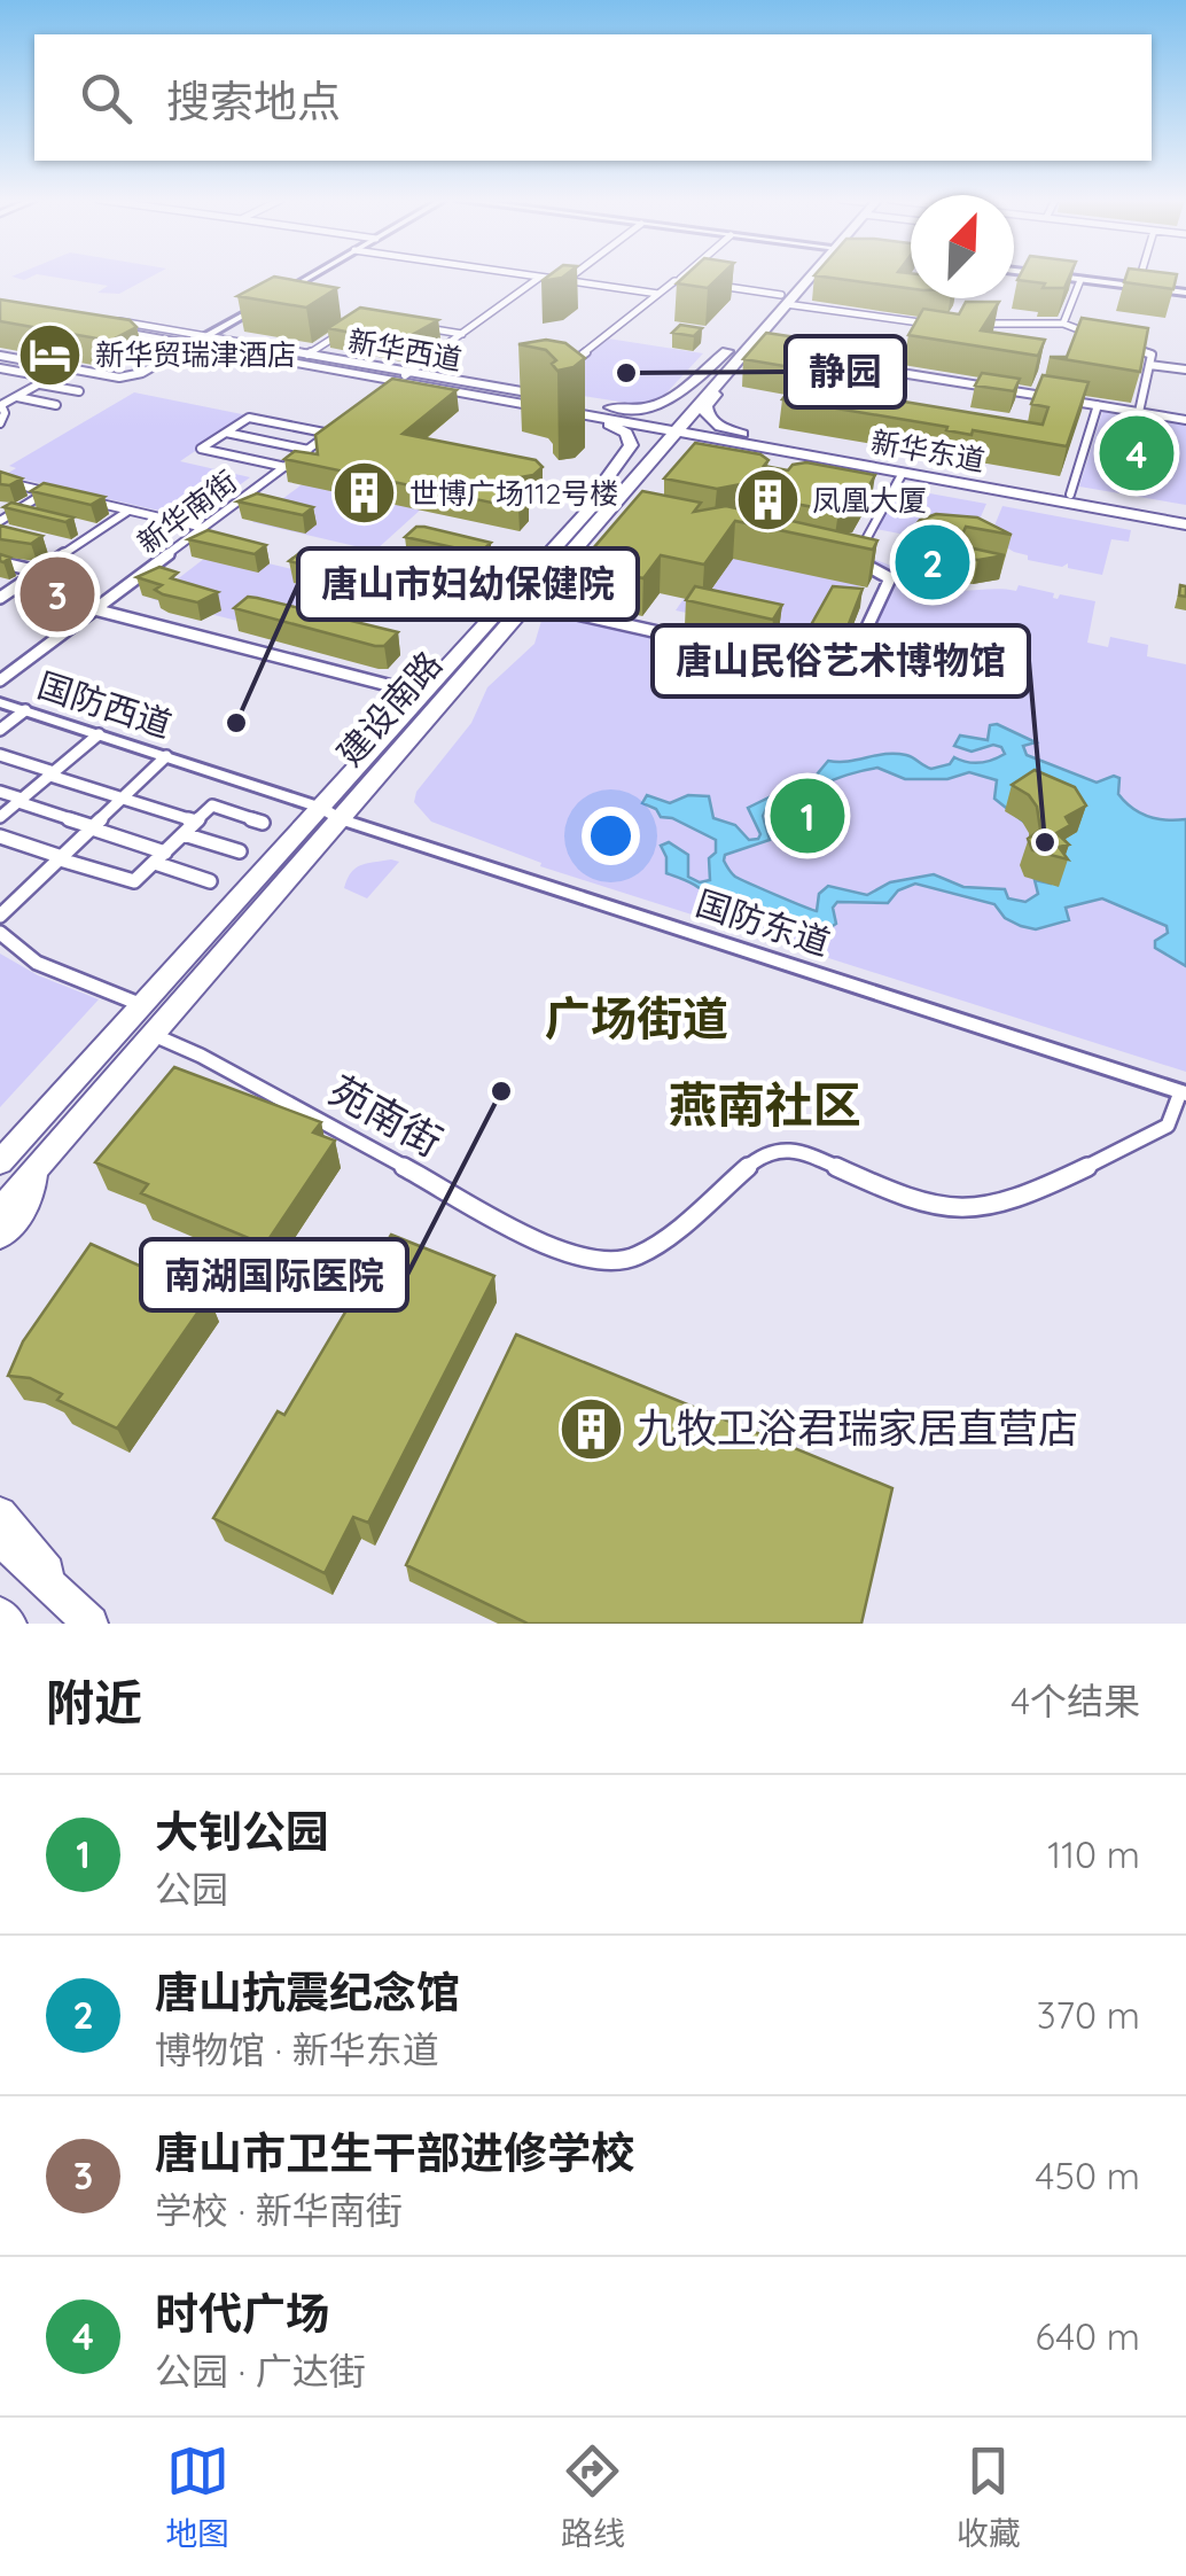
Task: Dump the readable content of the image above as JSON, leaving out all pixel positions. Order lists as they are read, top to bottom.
{
  "streets": {
    "main road": ["新华西道", "新华东道", "建设南路"],
    "street": [
      "新华南街",
      "国防西道",
      "国防东道",
      "苑南街"
    ]
  },
  "crossings": [
    ["新华西道", "新华东道"],
    ["新华西道", "建设南路"],
    ["新华东道", "建设南路"],
    ["国防西道", "建设南路"],
    ["国防西道", "国防东道"],
    ["建设南路", "国防东道"],
    ["建设南路", "苑南街"],
    ["国防东道", "苑南街"]
  ],
  "districts": ["广场街道", "燕南社区"],
  "places": {
    "hotel": ["新华贸瑞津酒店"],
    "other": [
      "静园",
      "唐山市妇幼保健院",
      "唐山民俗艺术博物馆",
      "南湖国际医院"
    ],
    "building": ["世博广场112号楼", "凤凰大厦", "九牧卫浴君瑞家居直营店"]
  },
  "north": "top right",
  "page": {
    "search": "搜索地点",
    "pins": [
      "4",
      "2",
      "3",
      "1"
    ],
    "heading": ["附近", "4个结果"],
    "list": [
      {
        "mark": "1",
        "name": "大钊公园",
        "note": "公园",
        "value": "110 m"
      },
      {
        "mark": "2",
        "name": "唐山抗震纪念馆",
        "note": "博物馆 · 新华东道",
        "value": "370 m"
      },
      {
        "mark": "3",
        "name": "唐山市卫生干部进修学校",
        "note": "学校 · 新华南街",
        "value": "450 m"
      },
      {
        "mark": "4",
        "name": "时代广场",
        "note": "公园 · 广达街",
        "value": "640 m"
      }
    ],
    "nav": ["地图", "路线", "收藏"]
  }
}
